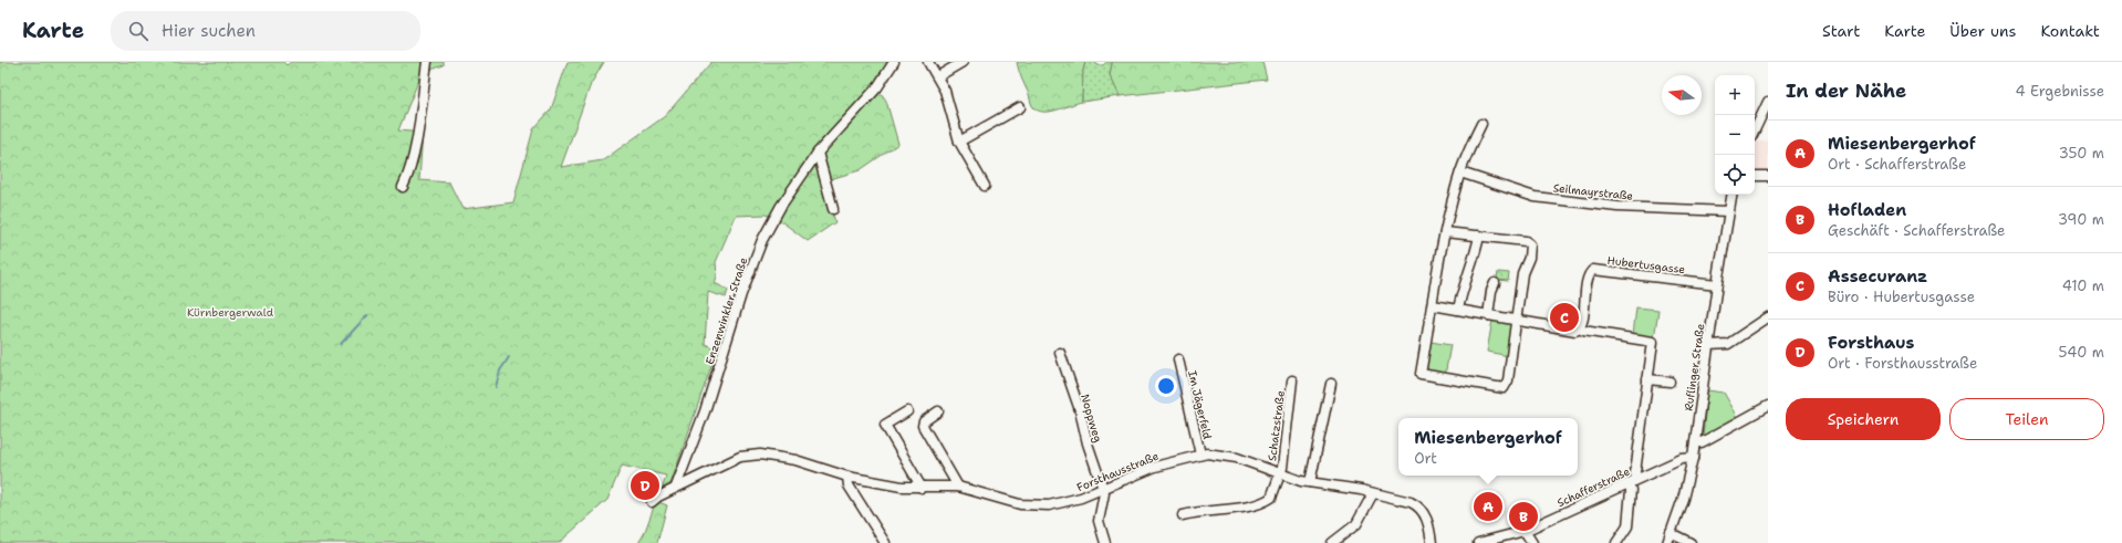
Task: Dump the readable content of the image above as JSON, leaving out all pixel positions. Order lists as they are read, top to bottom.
{
  "streets": {
    "street": [
      "Seilmayrstraße",
      "Hubertusgasse",
      "Enzenwinkler Straße",
      "Ruflinger Straße",
      "Im Jägerfeld",
      "Noppweg",
      "Schatzstraße",
      "Forsthausstraße",
      "Schafferstraße"
    ]
  },
  "crossings": [
    ["Seilmayrstraße", "Ruflinger Straße"],
    ["Hubertusgasse", "Ruflinger Straße"],
    ["Enzenwinkler Straße", "Forsthausstraße"],
    ["Ruflinger Straße", "Schafferstraße"],
    ["Im Jägerfeld", "Forsthausstraße"],
    ["Noppweg", "Forsthausstraße"],
    ["Schatzstraße", "Forsthausstraße"]
  ],
  "parks": ["Kürnbergerwald"],
  "north": "left",
  "page": {
    "header": "Karte",
    "search": "Hier suchen",
    "nav": [
      "Start",
      "Karte",
      "Über uns",
      "Kontakt"
    ],
    "heading": ["In der Nähe", "4 Ergebnisse"],
    "map_buttons": ["+", "−"],
    "list": [
      {
        "mark": "A",
        "name": "Miesenbergerhof",
        "note": "Ort · Schafferstraße",
        "value": "350 m"
      },
      {
        "mark": "B",
        "name": "Hofladen",
        "note": "Geschäft · Schafferstraße",
        "value": "390 m"
      },
      {
        "mark": "C",
        "name": "Assecuranz",
        "note": "Büro · Hubertusgasse",
        "value": "410 m"
      },
      {
        "mark": "D",
        "name": "Forsthaus",
        "note": "Ort · Forsthausstraße",
        "value": "540 m"
      }
    ],
    "pins": [
      "C",
      "D",
      "A",
      "B"
    ],
    "buttons": ["Speichern", "Teilen"],
    "popup": ["Miesenbergerhof", "Ort"]
  }
}
